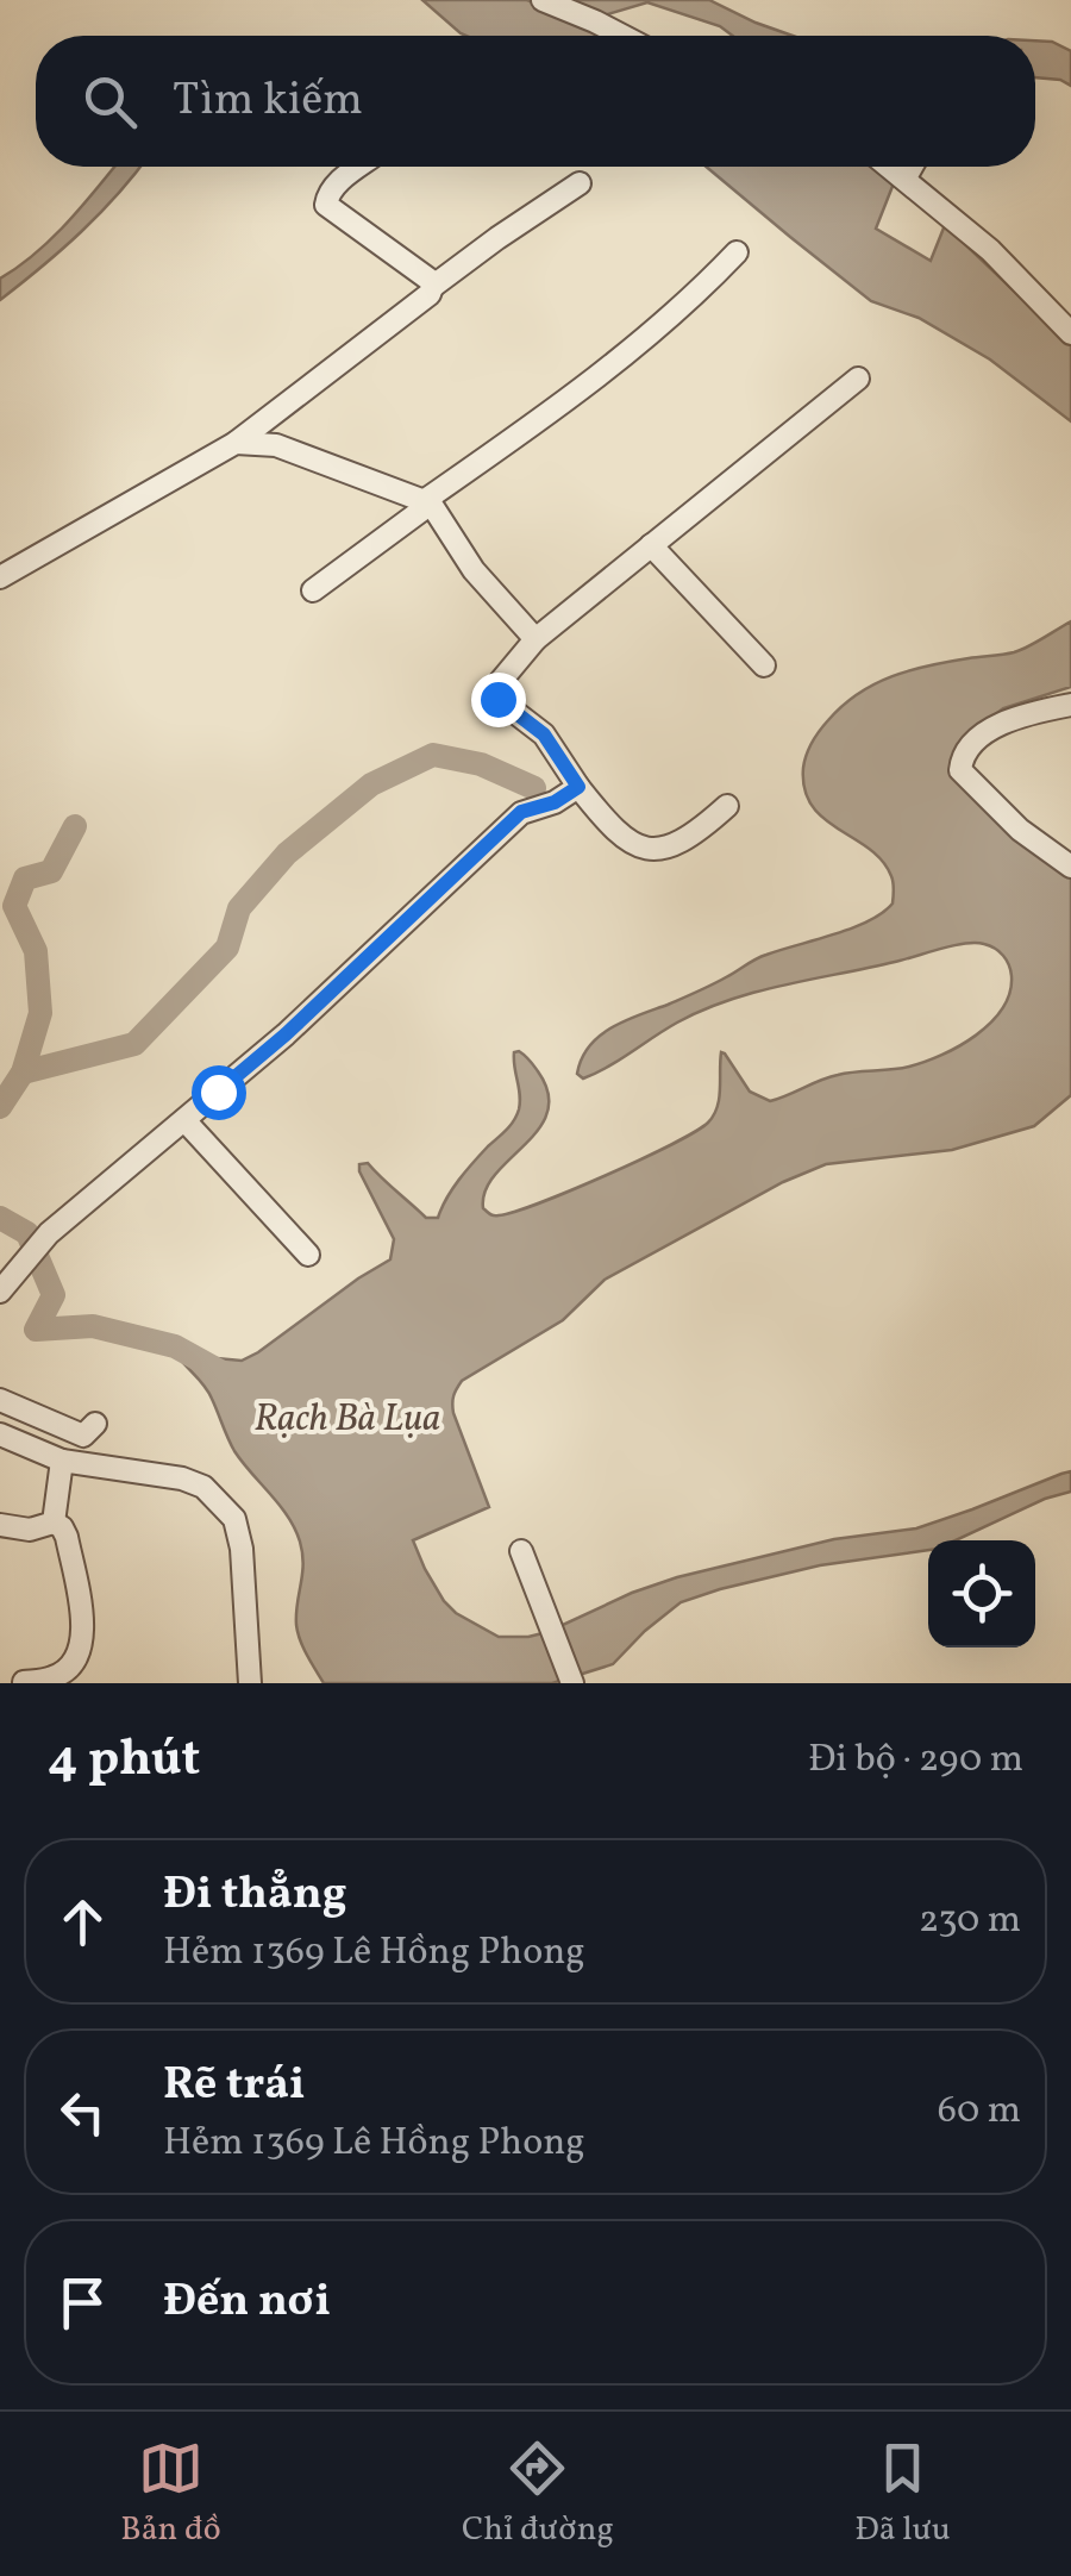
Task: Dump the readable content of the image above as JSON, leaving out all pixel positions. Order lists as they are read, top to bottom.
{
  "water": ["Rạch Bà Lụa"],
  "page": {
    "search": "Tìm kiếm",
    "heading": ["4 phút", "Đi bộ · 290 m"],
    "list": [
      ["Đi thẳng", "Hẻm 1369 Lê Hồng Phong", "230 m"],
      ["Rẽ trái", "Hẻm 1369 Lê Hồng Phong", "60 m"],
      "Đến nơi"
    ],
    "nav": ["Bản đồ", "Chỉ đường", "Đã lưu"]
  }
}
